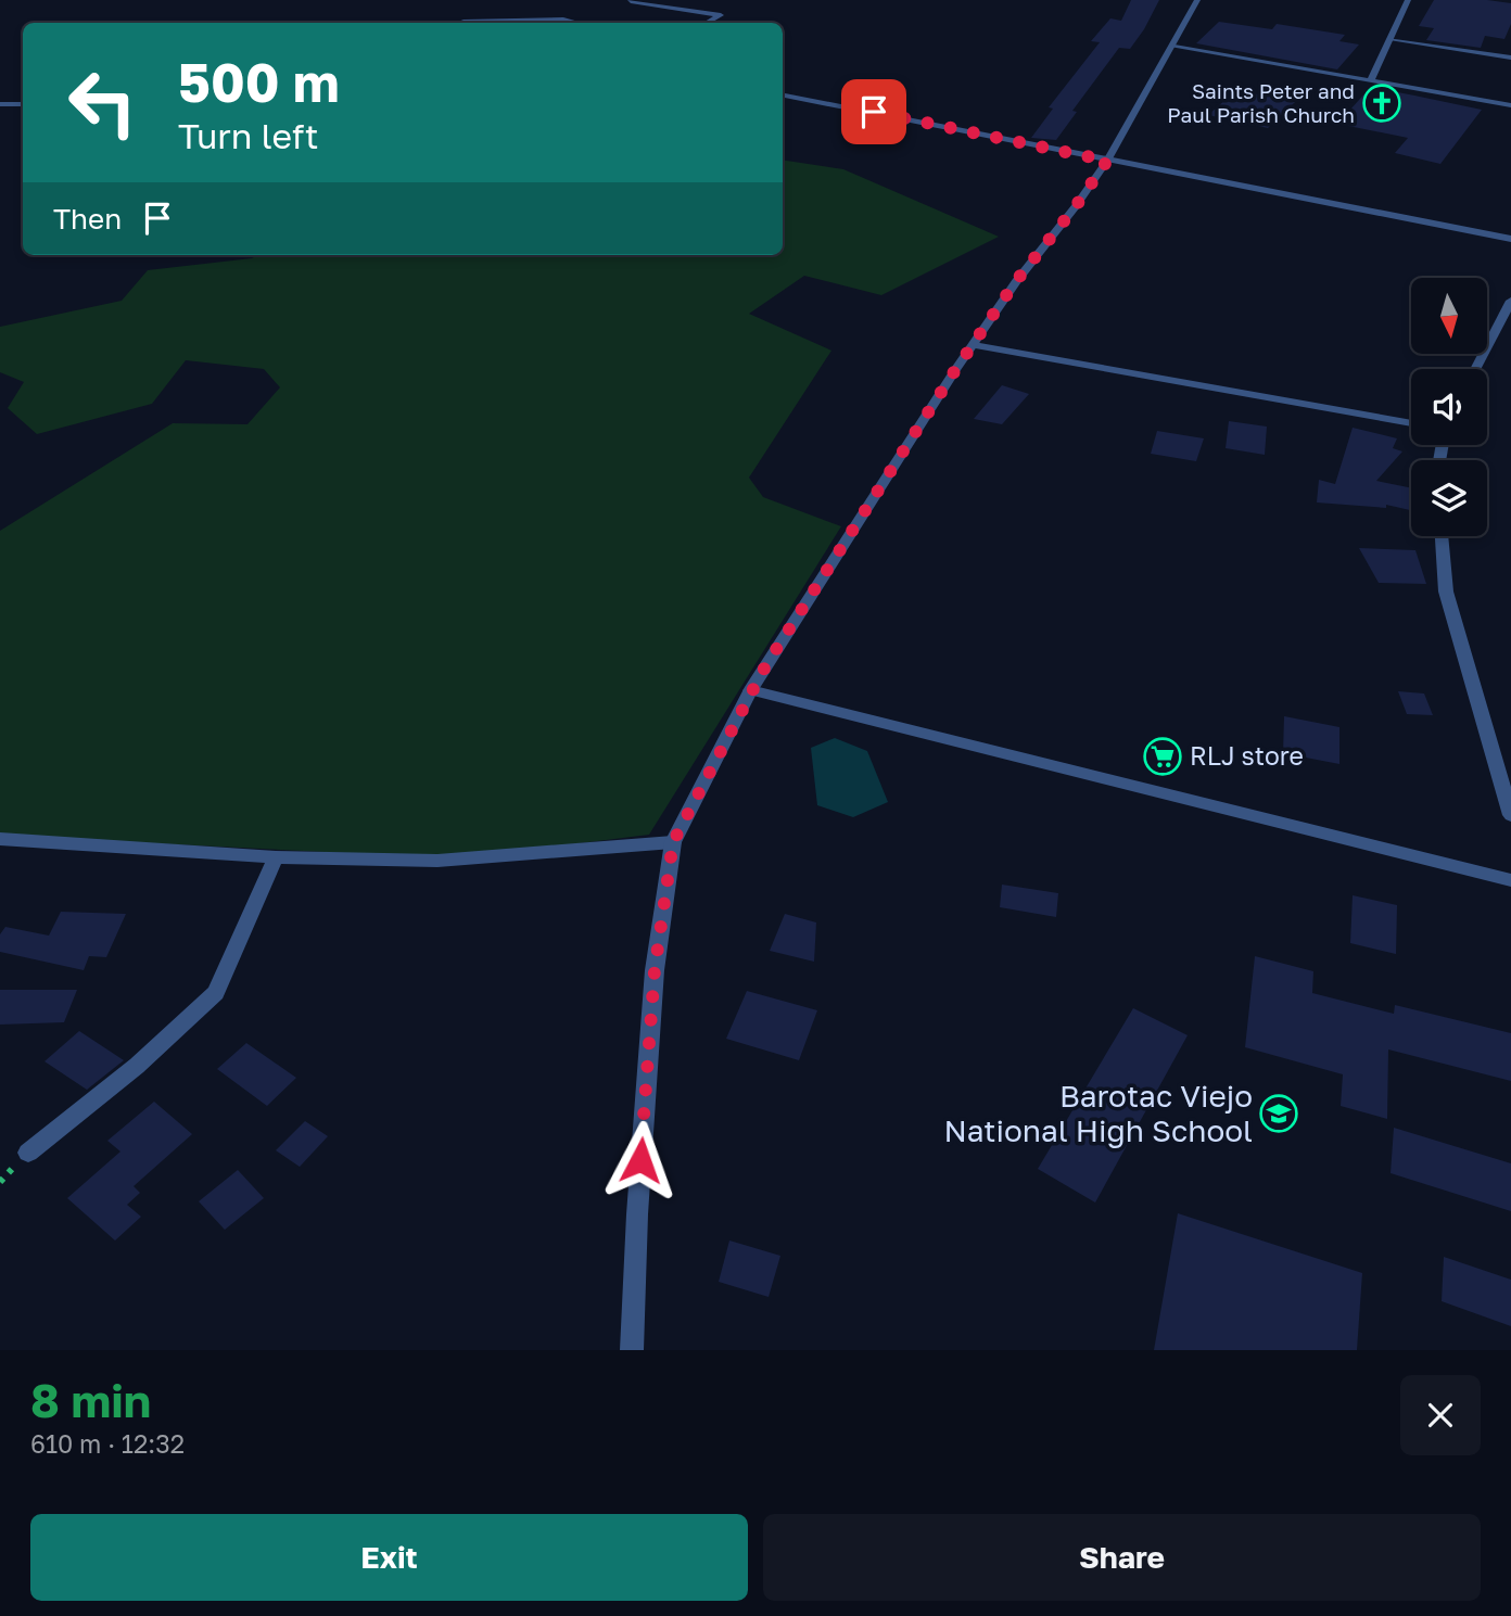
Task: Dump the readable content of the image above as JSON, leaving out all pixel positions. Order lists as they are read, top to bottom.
{
  "places": {
    "church": ["Saints Peter and Paul Parish Church"],
    "supermarket": ["RLJ store"],
    "school or university": ["Barotac Viejo National High School"]
  },
  "north": "bottom",
  "page": {
    "turn": ["500 m", "Turn left"],
    "then": "Then",
    "heading": ["8 min", "610 m · 12:32"],
    "buttons": ["Exit", "Share"]
  }
}
